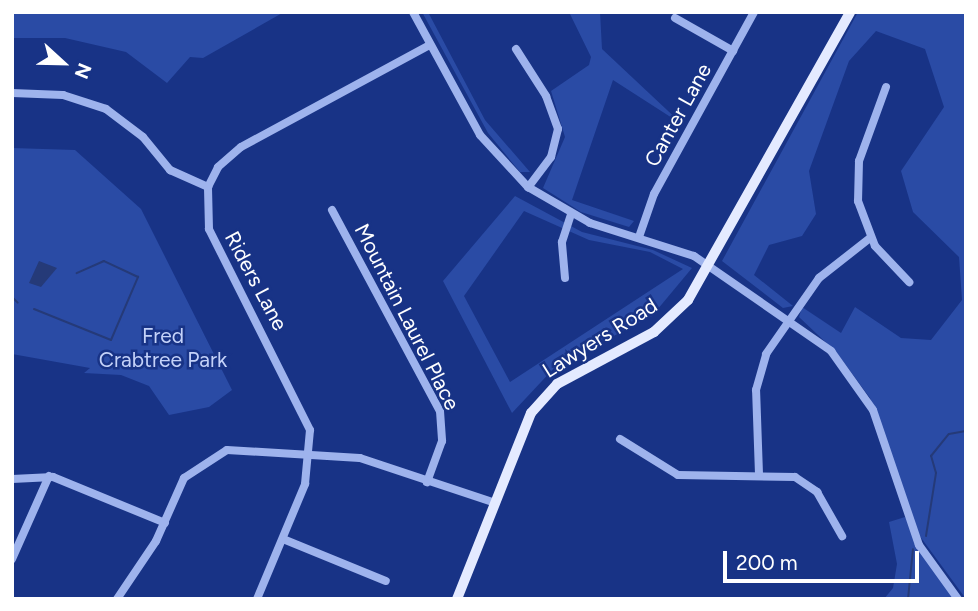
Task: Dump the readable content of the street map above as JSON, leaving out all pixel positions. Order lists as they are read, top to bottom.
{
  "streets": {
    "main road": ["Lawyers Road"],
    "street": ["Canter Lane", "Riders Lane", "Mountain Laurel Place"]
  },
  "parks": ["Fred Crabtree Park"],
  "scale_bar": "200 m",
  "north": "right"
}
